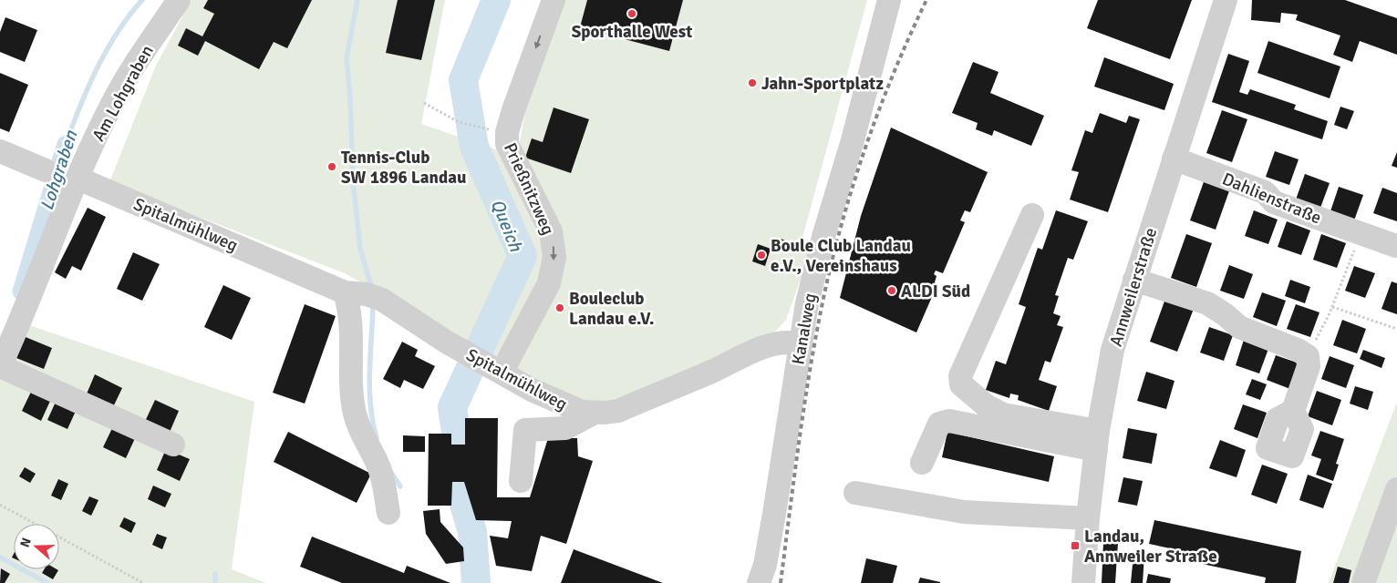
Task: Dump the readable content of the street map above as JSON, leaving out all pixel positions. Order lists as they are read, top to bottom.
{
  "streets": {
    "street": [
      "Am Lohgraben",
      "Prießnitzweg",
      "Dahlienstraße",
      "Spitalmühlweg",
      "Annweilerstraße",
      "Kanalweg"
    ]
  },
  "crossings": [
    ["Am Lohgraben", "Spitalmühlweg"],
    ["Prießnitzweg", "Spitalmühlweg"],
    ["Dahlienstraße", "Annweilerstraße"],
    ["Spitalmühlweg", "Kanalweg"]
  ],
  "one_way": ["Prießnitzweg"],
  "water": ["Lohgraben", "Queich"],
  "places": {
    "other": [
      "Sporthalle West",
      "Jahn-Sportplatz",
      "Tennis-Club SW 1896 Landau",
      "Boule Club Landau e.V., Vereinshaus",
      "ALDI Süd",
      "Bouleclub Landau e.V."
    ],
    "transit": ["Landau, Annweiler Straße"]
  },
  "north": "left"
}
